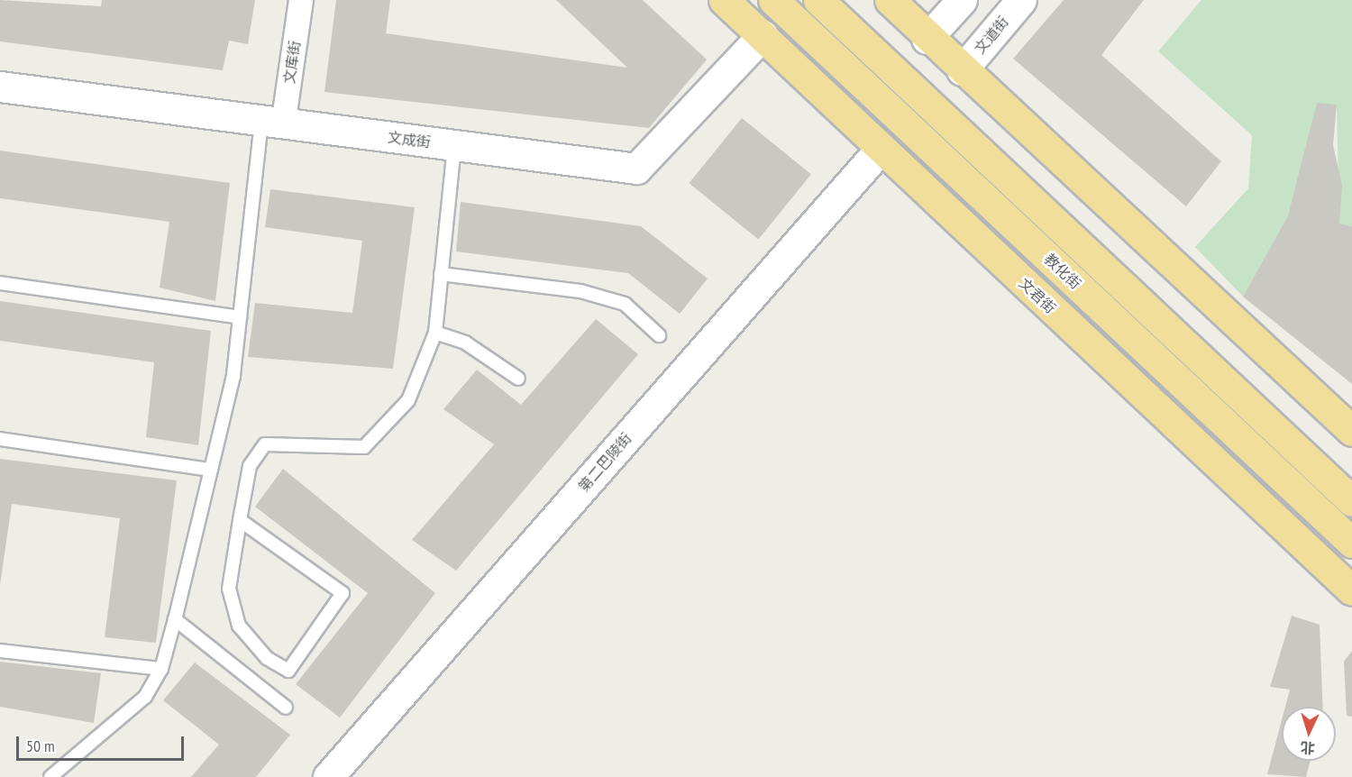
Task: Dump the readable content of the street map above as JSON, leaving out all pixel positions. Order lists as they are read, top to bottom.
{
  "streets": {
    "highway": ["教化街", "文君街"],
    "street": [
      "文道街",
      "文库街",
      "文成街",
      "第二巴陵街"
    ]
  },
  "crossings": [
    ["文库街", "文成街"],
    ["文成街", "文君街"],
    ["文君街", "第二巴陵街"]
  ],
  "scale_bar": "50 m",
  "north": "bottom"
}
